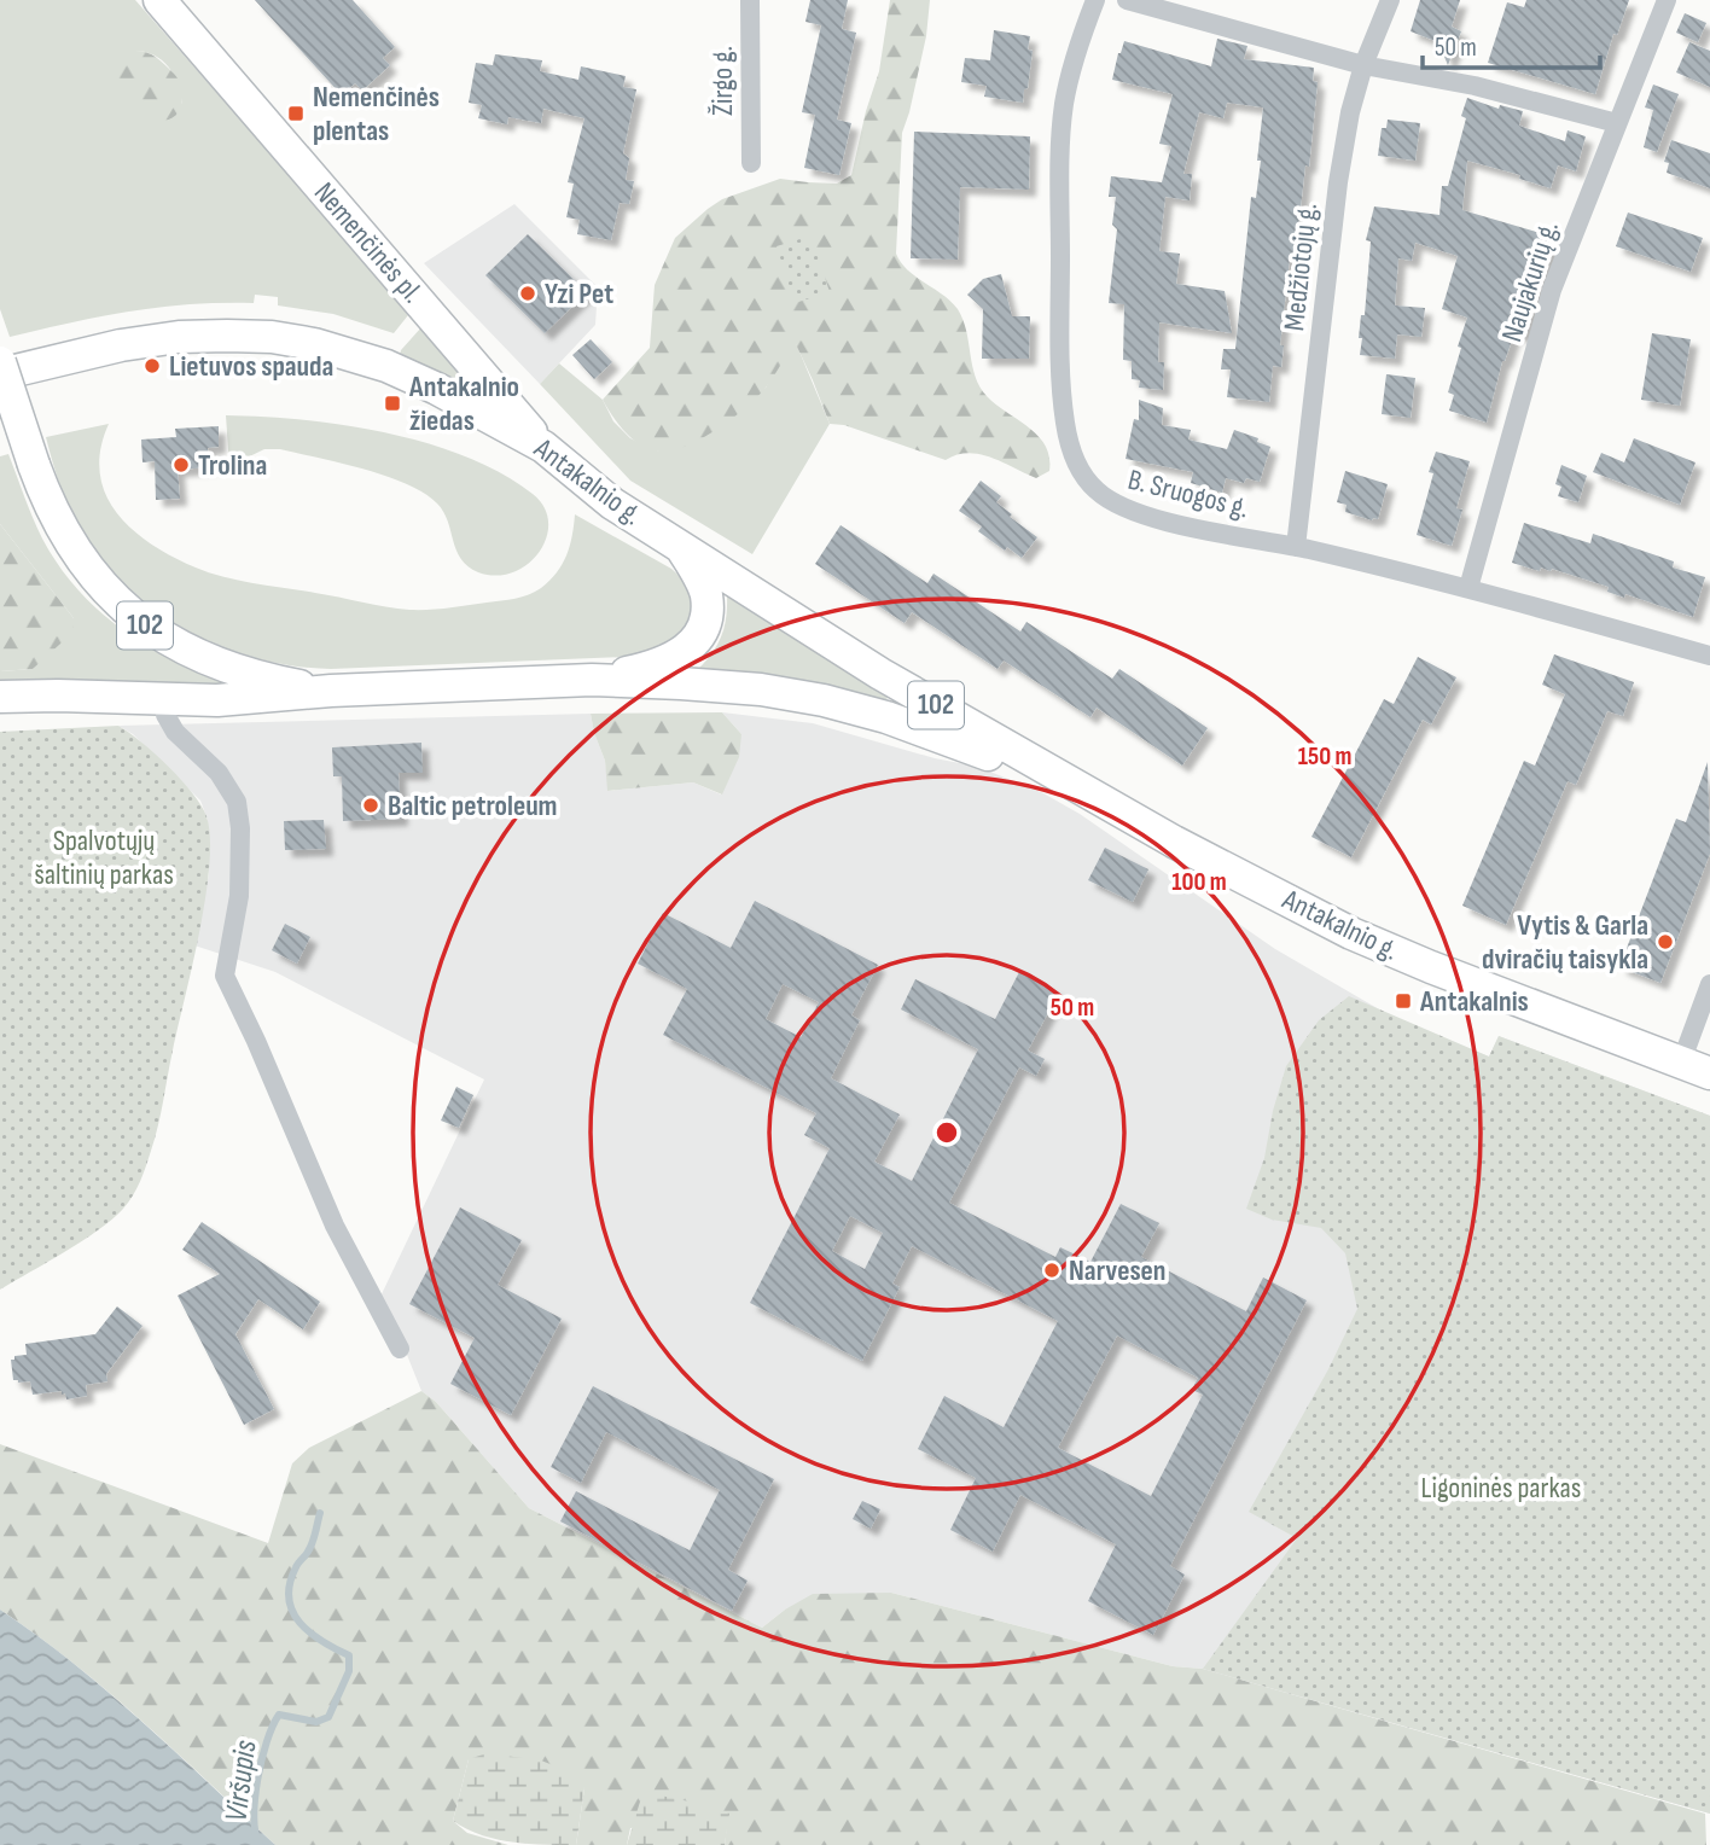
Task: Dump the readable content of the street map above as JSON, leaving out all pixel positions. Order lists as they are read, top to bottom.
{
  "streets": {
    "main road": ["Nemenčinės pl.", "Antakalnio g.", "102"],
    "street": [
      "Žirgo g.",
      "Medžiotojų g.",
      "Naujakurių g.",
      "B. Sruogos g."
    ]
  },
  "crossings": [
    ["Nemenčinės pl.", "Antakalnio g."],
    ["Medžiotojų g.", "B. Sruogos g."],
    ["Naujakurių g.", "B. Sruogos g."],
    ["Antakalnio g.", "102"]
  ],
  "water": ["Viršupis"],
  "parks": ["Spalvotųjų šaltinių parkas", "Ligoninės parkas"],
  "places": {
    "transit": ["Nemenčinės plentas", "Antakalnio žiedas", "Antakalnis"],
    "other": [
      "Yzi Pet",
      "Lietuvos spauda",
      "Trolina",
      "Baltic petroleum",
      "Vytis & Garla dviračių taisykla",
      "Narvesen"
    ]
  },
  "scale_bar": "50 m",
  "rings": ["150 m", "100 m", "50 m"]
}
